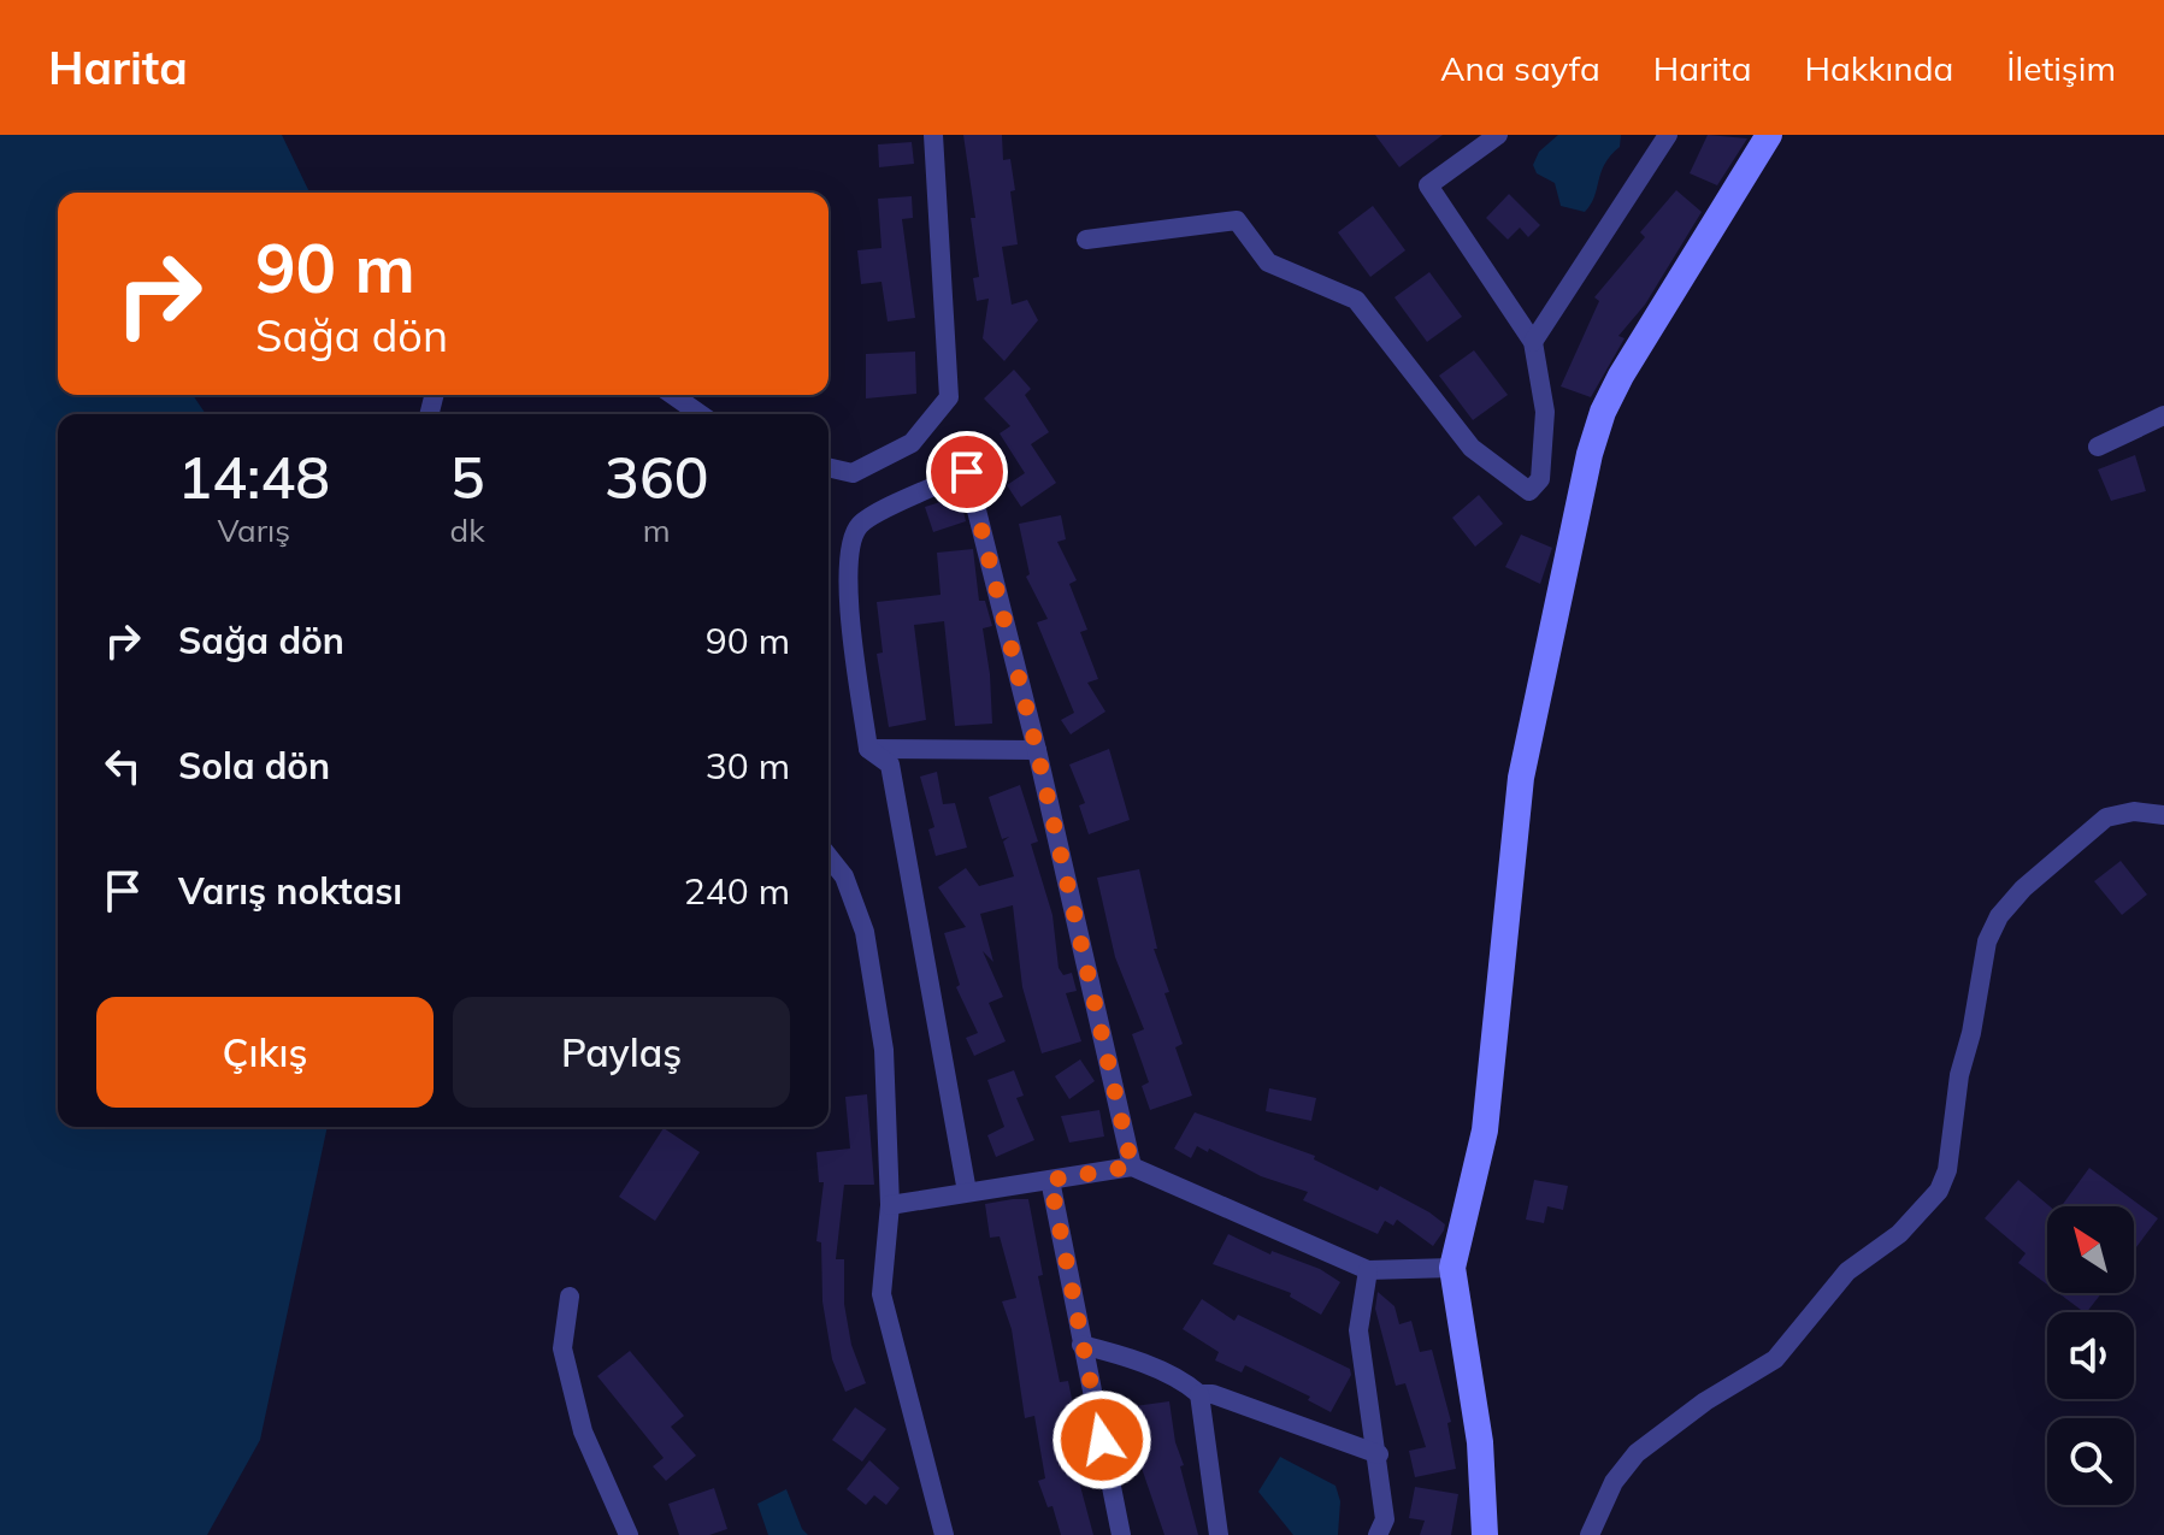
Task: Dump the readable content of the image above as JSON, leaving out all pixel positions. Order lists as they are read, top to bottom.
{
  "north": "top left",
  "page": {
    "header": "Harita",
    "nav": [
      "Ana sayfa",
      "Harita",
      "Hakkında",
      "İletişim"
    ],
    "turn": ["90 m", "Sağa dön"],
    "eta": [
      "14:48",
      "Varış",
      "5",
      "dk",
      "360",
      "m"
    ],
    "list": [
      {
        "name": "Sağa dön",
        "value": "90 m"
      },
      {
        "name": "Sola dön",
        "value": "30 m"
      },
      {
        "name": "Varış noktası",
        "value": "240 m"
      }
    ],
    "buttons": ["Çıkış", "Paylaş"]
  }
}
